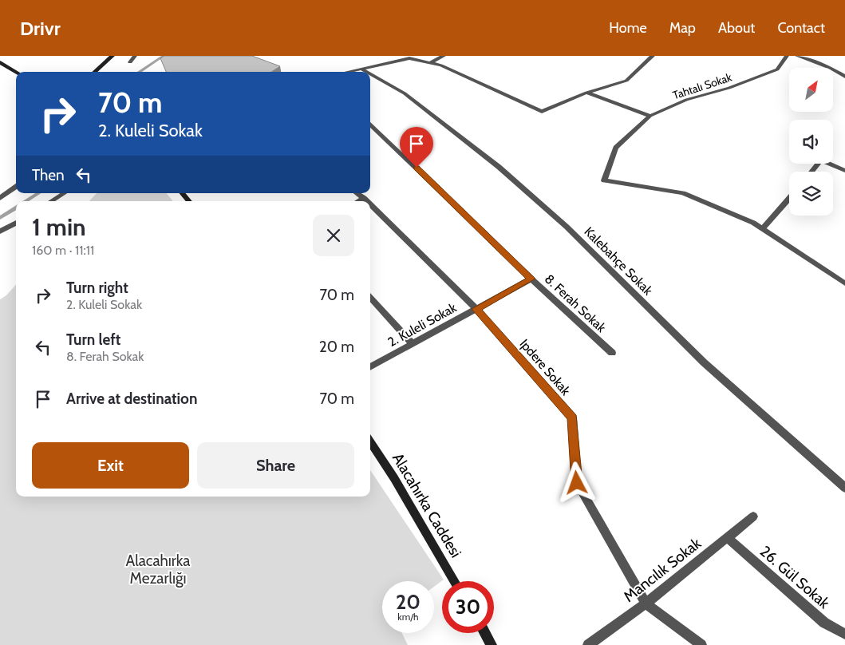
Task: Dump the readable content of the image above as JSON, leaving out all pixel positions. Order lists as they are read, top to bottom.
{
  "streets": {
    "main road": ["Alacahırka Caddesi"],
    "street": [
      "Tahtalı Sokak",
      "Kalebahçe Sokak",
      "8. Ferah Sokak",
      "2. Kuleli Sokak",
      "Ipdere Sokak",
      "Mancılık Sokak",
      "26. Gül Sokak"
    ]
  },
  "crossings": [
    ["8. Ferah Sokak", "2. Kuleli Sokak"],
    ["2. Kuleli Sokak", "Ipdere Sokak"],
    ["Ipdere Sokak", "Mancılık Sokak"],
    ["Mancılık Sokak", "26. Gül Sokak"]
  ],
  "parks": ["Alacahırka Mezarlığı"],
  "north": "top right",
  "page": {
    "header": "Drivr",
    "nav": [
      "Home",
      "Map",
      "About",
      "Contact"
    ],
    "turn": ["70 m", "2. Kuleli Sokak"],
    "then": "Then",
    "heading": ["1 min", "160 m · 11:11"],
    "list": [
      {
        "name": "Turn right",
        "note": "2. Kuleli Sokak",
        "value": "70 m"
      },
      {
        "name": "Turn left",
        "note": "8. Ferah Sokak",
        "value": "20 m"
      },
      {
        "name": "Arrive at destination",
        "value": "70 m"
      }
    ],
    "buttons": ["Exit", "Share"],
    "speed": "20 km/h",
    "limit": "30"
  }
}
